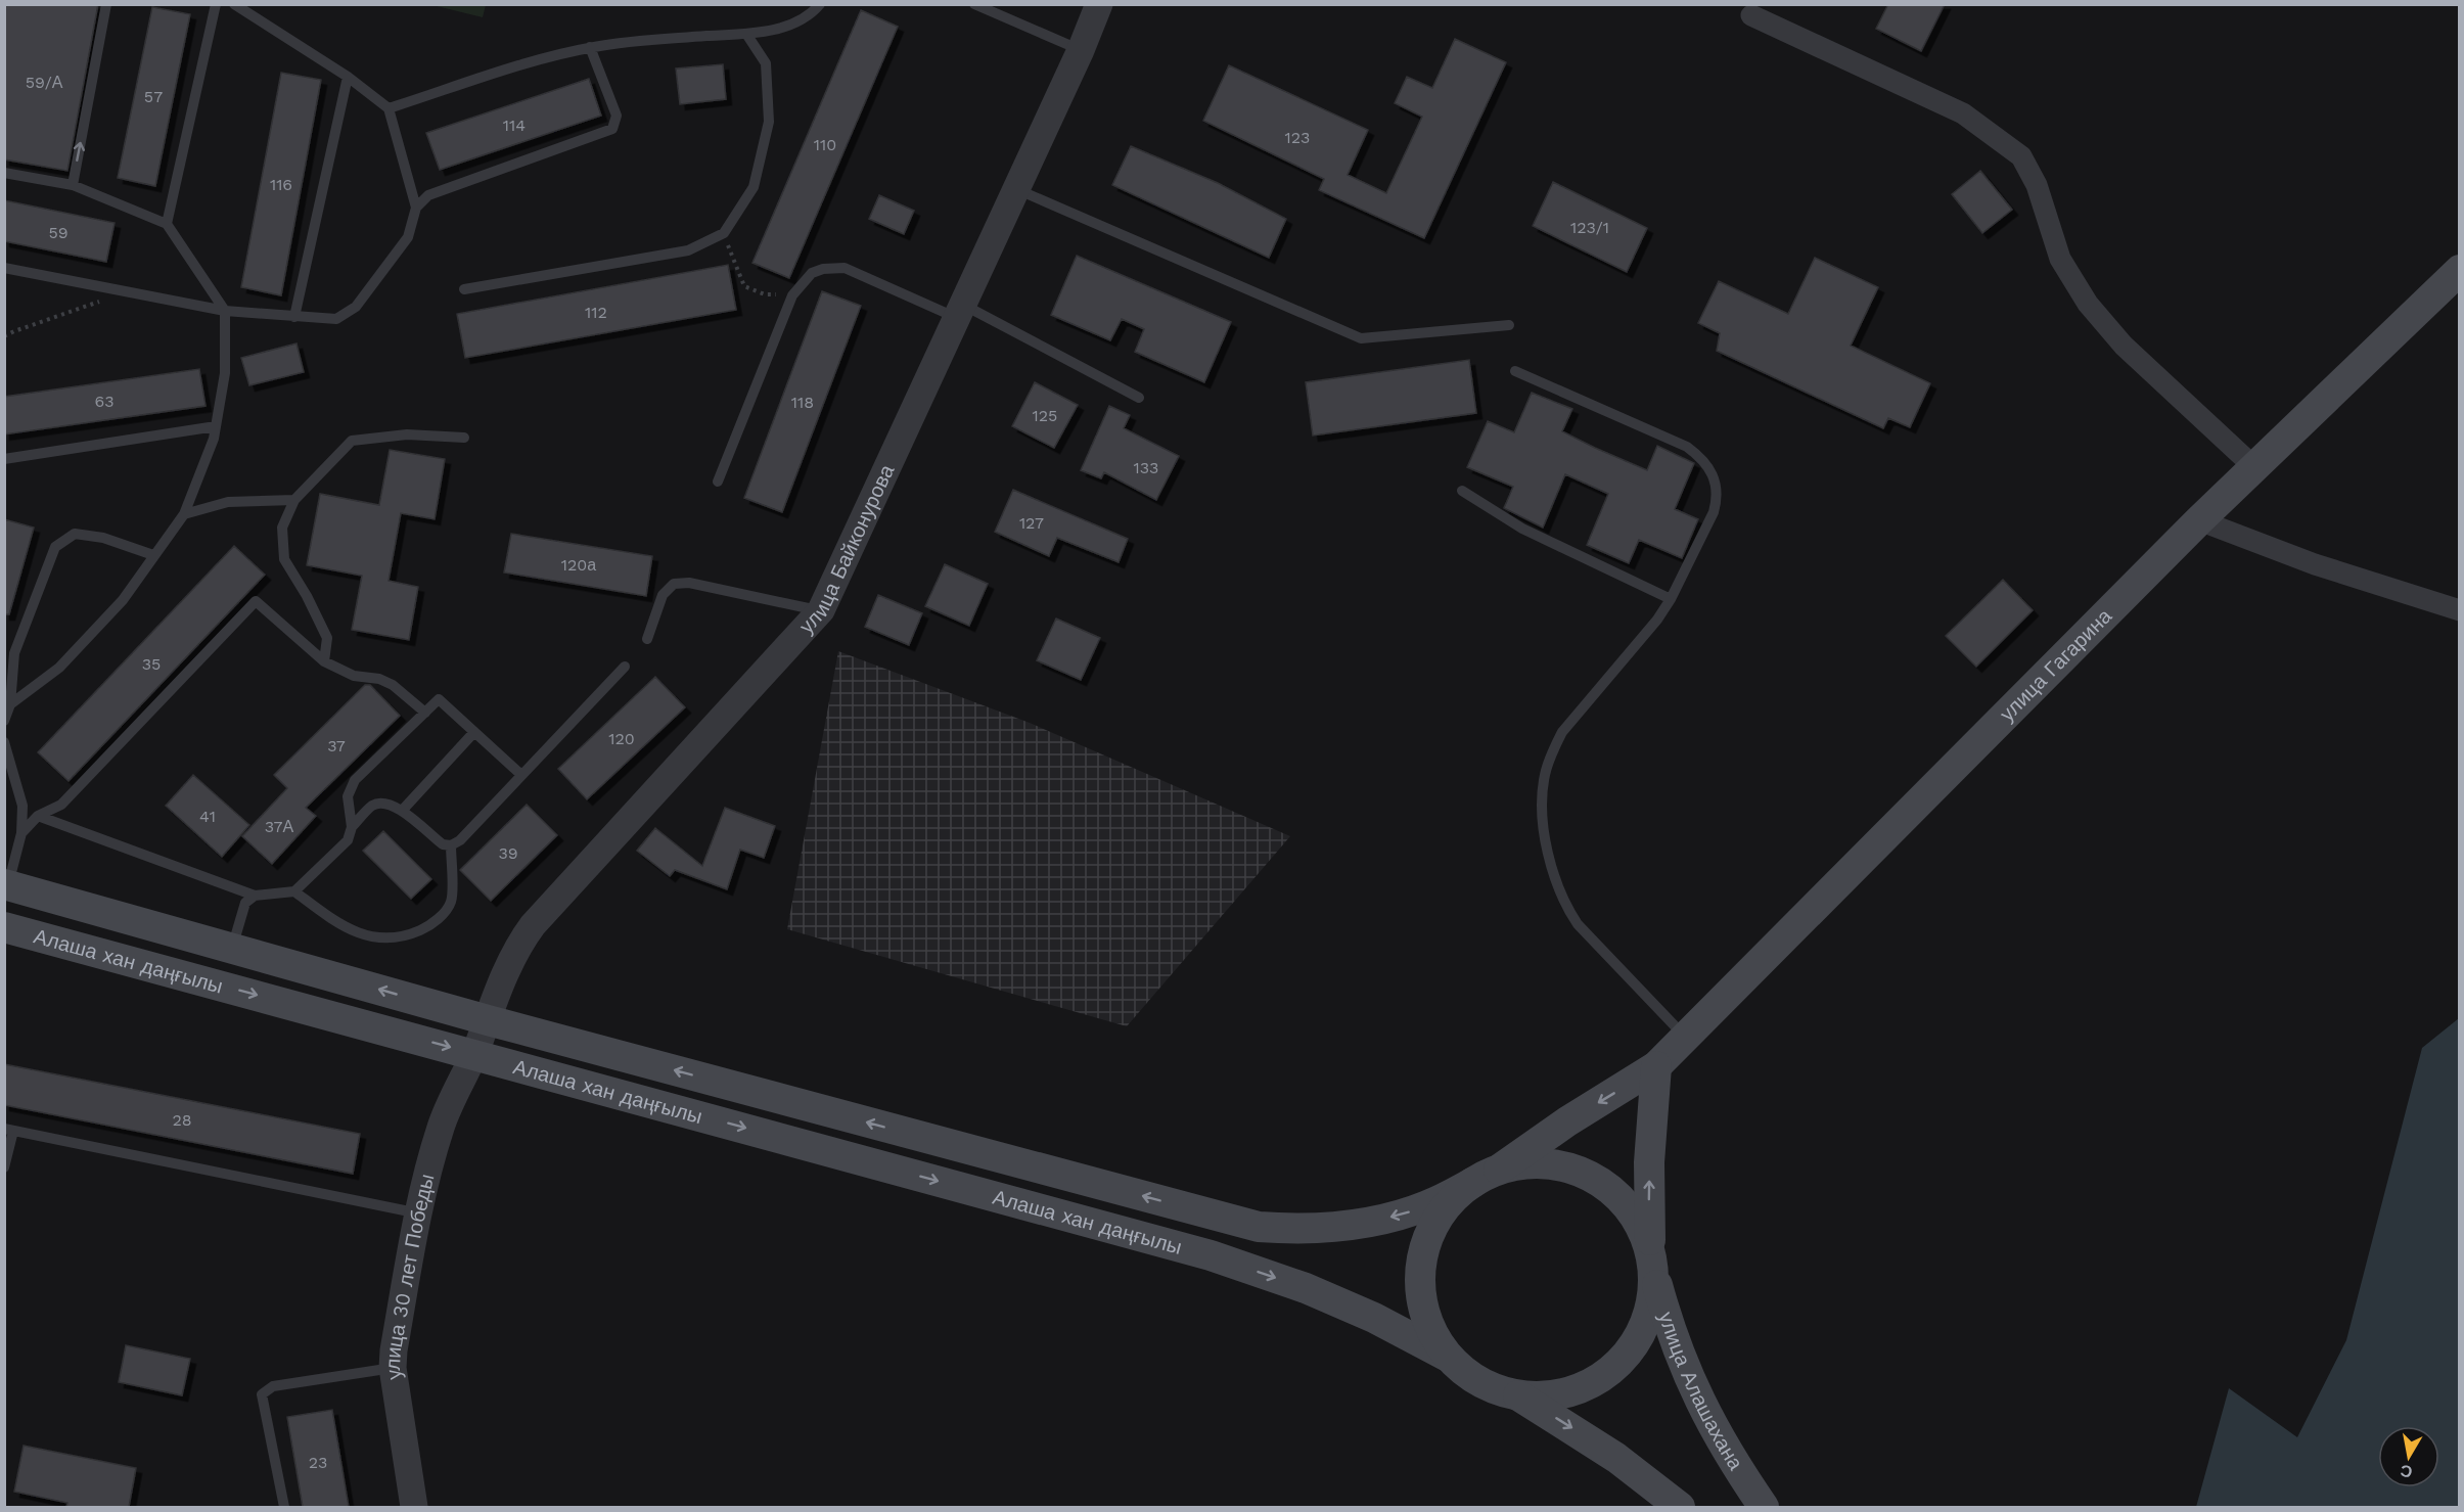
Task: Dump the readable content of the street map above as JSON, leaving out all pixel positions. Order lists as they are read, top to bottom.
{
  "streets": {
    "main road": ["улица Гагарина", "Алаша хан даңғылы", "улица Алашахана"],
    "street": ["улица Байконурова", "улица 30 лет Победы"]
  },
  "crossings": [
    ["улица Байконурова", "Алаша хан даңғылы"],
    ["улица Байконурова", "улица 30 лет Победы"],
    ["улица Гагарина", "Алаша хан даңғылы"],
    ["Алаша хан даңғылы", "улица 30 лет Победы"]
  ],
  "house_numbers": [
    "59/А",
    "57",
    "114",
    "123",
    "110",
    "116",
    "123/1",
    "59",
    "112",
    "63",
    "118",
    "125",
    "133",
    "127",
    "120а",
    "35",
    "120",
    "37",
    "41",
    "37А",
    "39",
    "28",
    "23"
  ],
  "north": "bottom"
}
